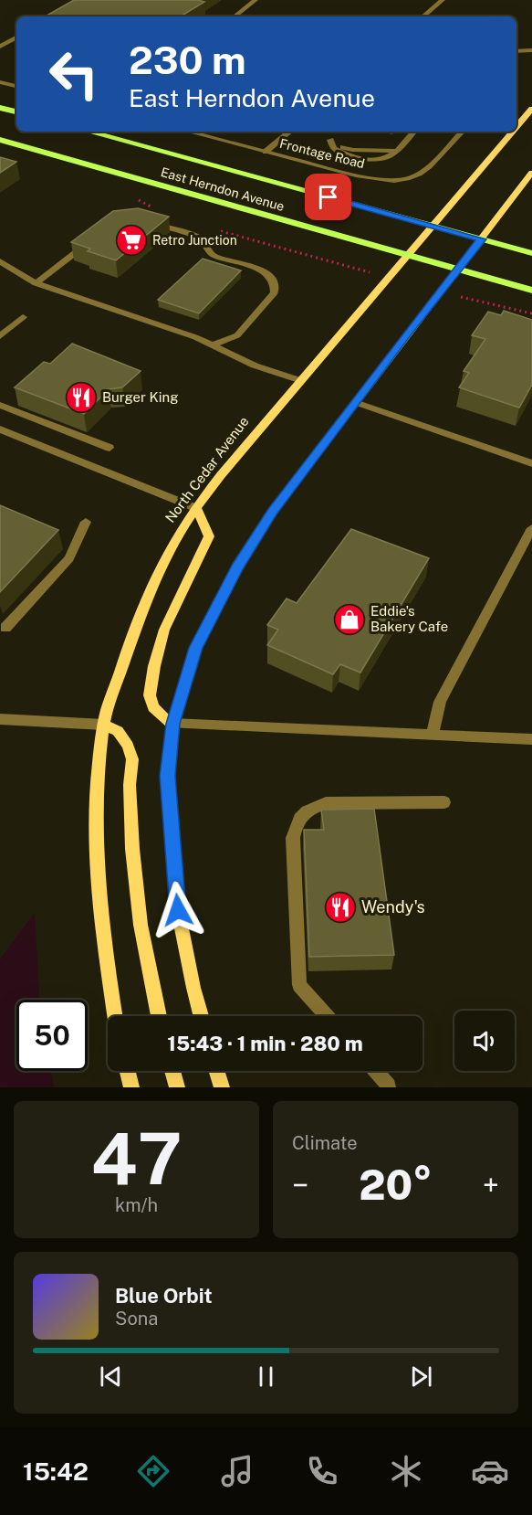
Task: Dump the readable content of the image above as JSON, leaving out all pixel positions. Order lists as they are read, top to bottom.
{
  "streets": {
    "main road": ["East Herndon Avenue", "North Cedar Avenue"],
    "street": ["Frontage Road"]
  },
  "crossings": [
    ["East Herndon Avenue", "North Cedar Avenue"]
  ],
  "places": {
    "supermarket": ["Retro Junction"],
    "restaurant": ["Burger King", "Wendy's"],
    "shop": ["Eddie's Bakery Cafe"]
  },
  "page": {
    "turn": ["230 m", "East Herndon Avenue"],
    "limit": "50",
    "trip": "15:43 · 1 min · 280 m",
    "tile": [
      ["47", "km/h"],
      "Climate"
    ],
    "heat": ["−", "20°", "+"],
    "song": ["Blue Orbit", "Sona"],
    "tabs": "15:42"
  }
}
